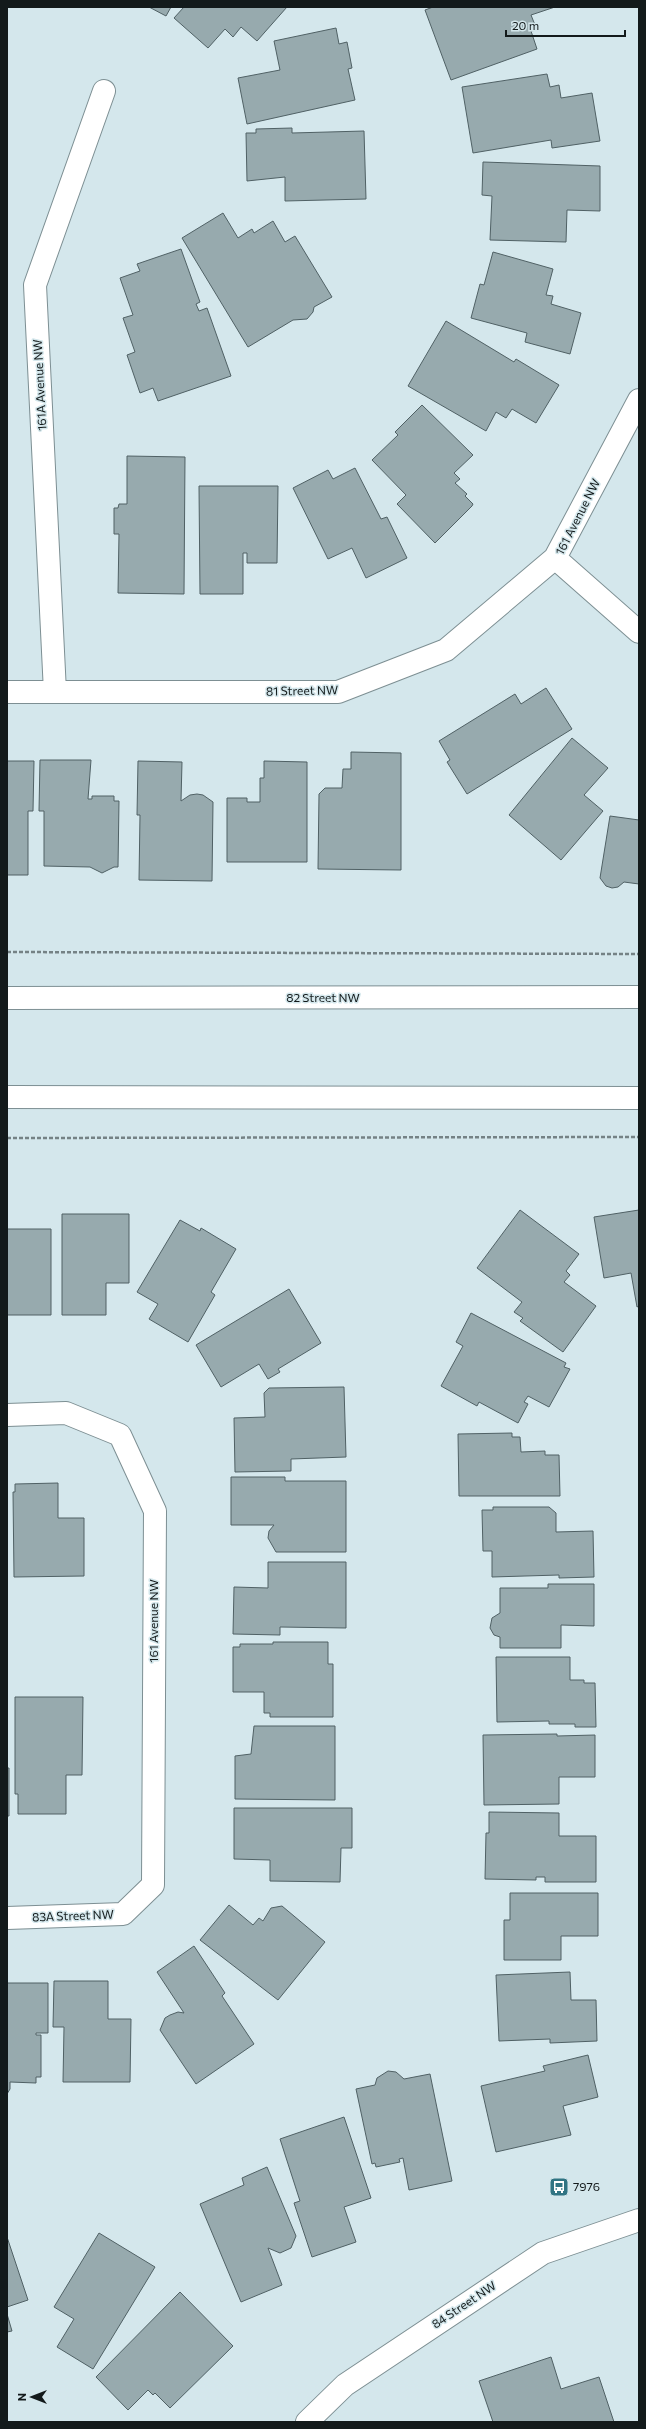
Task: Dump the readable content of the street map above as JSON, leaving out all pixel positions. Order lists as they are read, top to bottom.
{
  "streets": {
    "street": [
      "161A Avenue NW",
      "161 Avenue NW",
      "81 Street NW",
      "82 Street NW",
      "83A Street NW",
      "84 Street NW"
    ]
  },
  "crossings": [
    ["161A Avenue NW", "81 Street NW"],
    ["161 Avenue NW", "81 Street NW"],
    ["161 Avenue NW", "83A Street NW"]
  ],
  "places": {
    "bus stop": ["7976"]
  },
  "scale_bar": "20 m",
  "north": "left"
}
